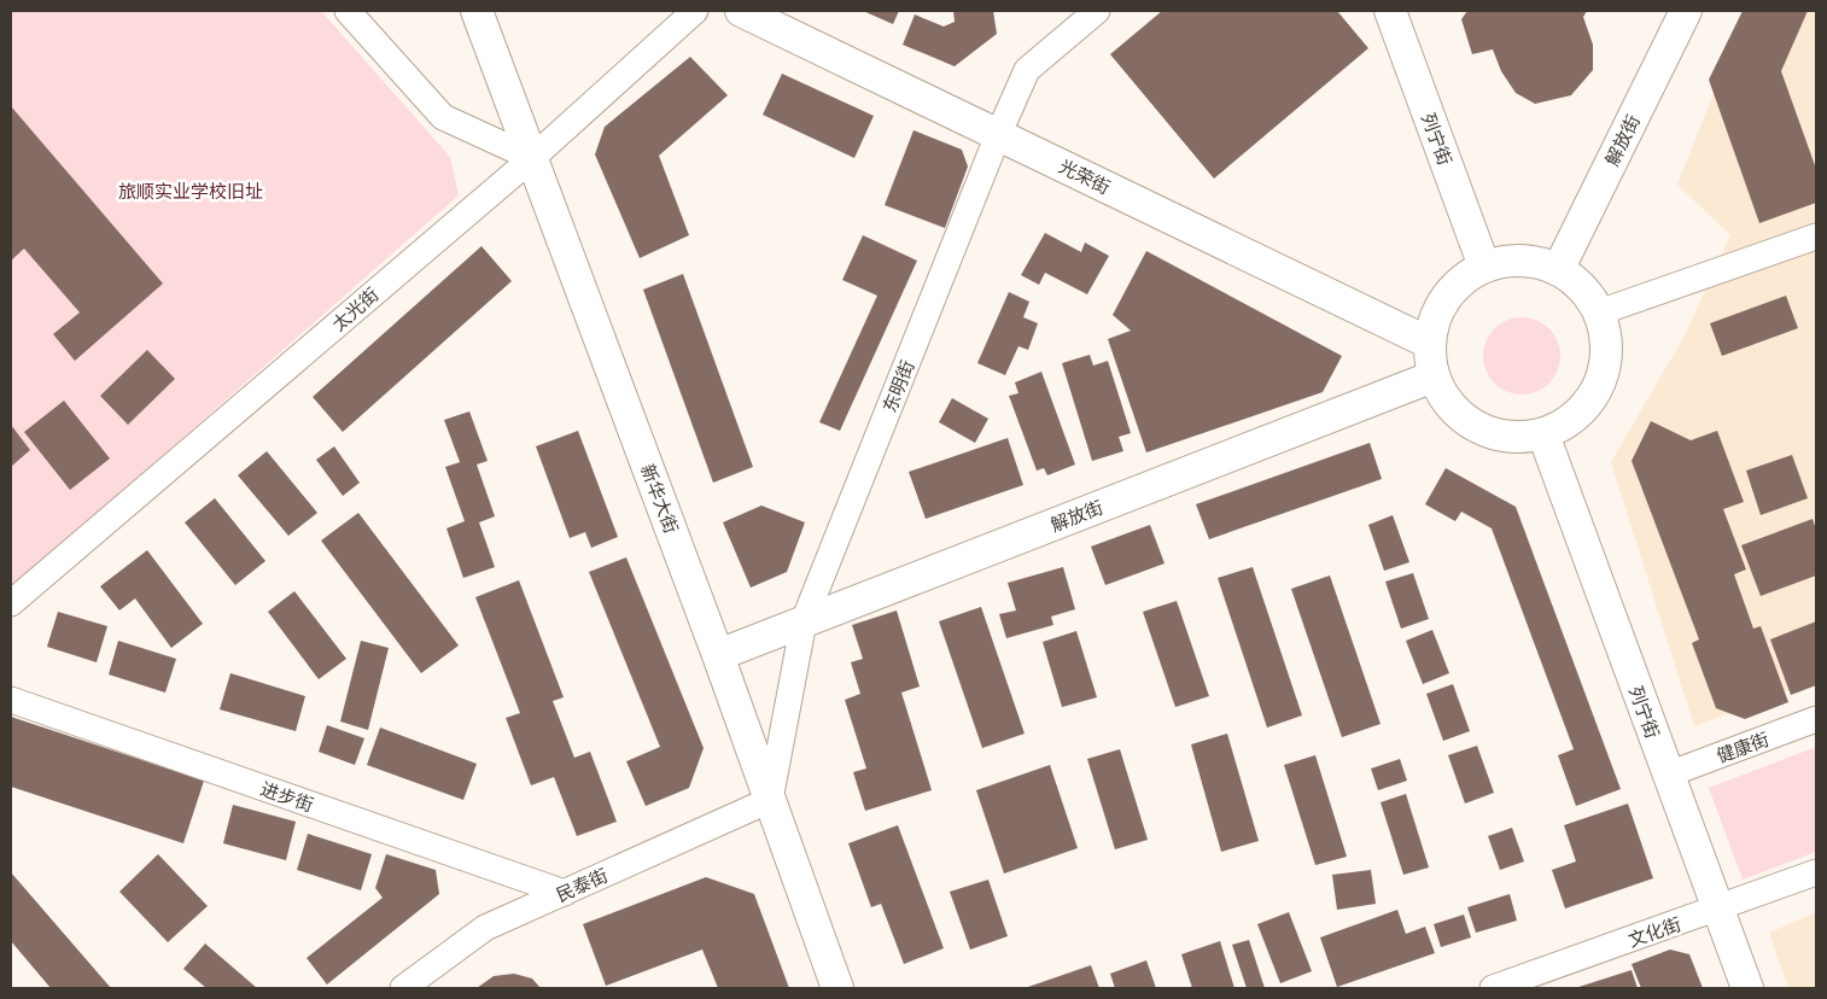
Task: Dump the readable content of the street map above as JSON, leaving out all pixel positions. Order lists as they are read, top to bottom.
{
  "streets": {
    "street": [
      "列宁街",
      "解放街",
      "光荣街",
      "太光街",
      "东明街",
      "新华大街",
      "健康街",
      "进步街",
      "民泰街",
      "文化街"
    ]
  },
  "crossings": [
    ["列宁街", "解放街"],
    ["列宁街", "光荣街"],
    ["列宁街", "健康街"],
    ["列宁街", "文化街"],
    ["解放街", "光荣街"],
    ["解放街", "东明街"],
    ["解放街", "新华大街"],
    ["光荣街", "东明街"],
    ["太光街", "新华大街"],
    ["东明街", "新华大街"],
    ["东明街", "民泰街"],
    ["新华大街", "民泰街"],
    ["进步街", "民泰街"]
  ],
  "parks": ["旅顺实业学校旧址"]
}
